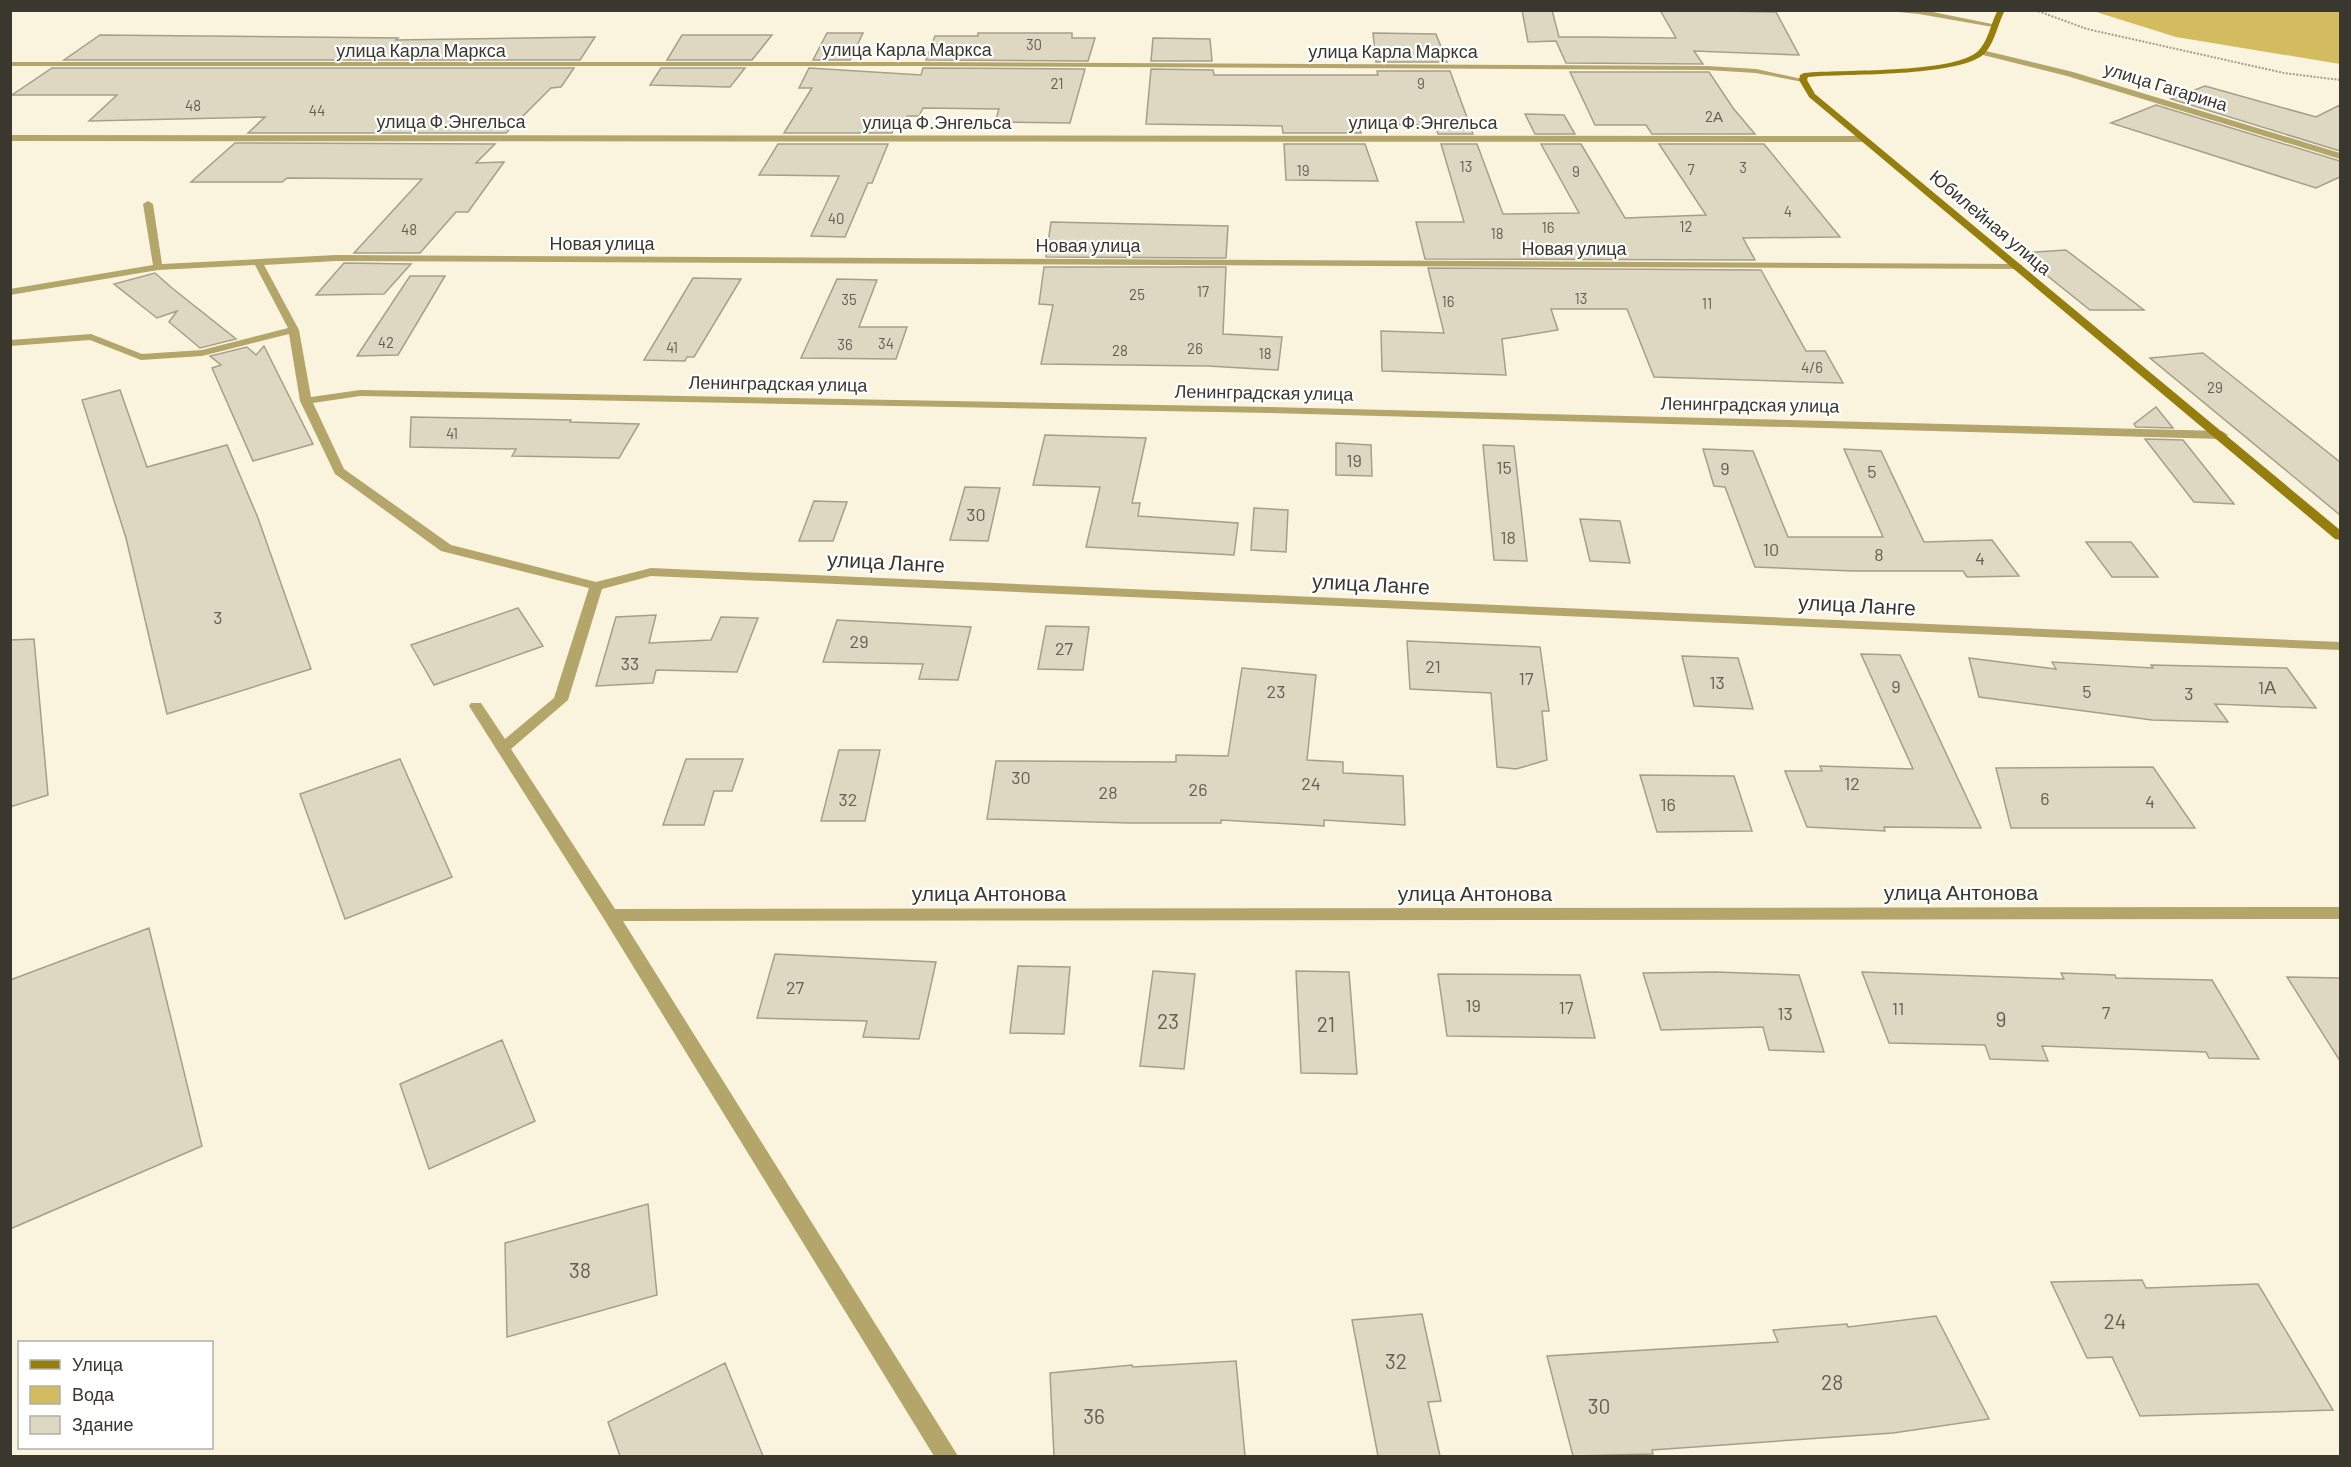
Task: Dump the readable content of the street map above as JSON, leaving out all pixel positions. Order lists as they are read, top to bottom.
{
  "streets": {
    "street": [
      "улица Карла Маркса",
      "улица Гагарина",
      "улица Ф.Энгельса",
      "Юбилейная улица",
      "Новая улица",
      "Ленинградская улица",
      "улица Ланге",
      "улица Антонова"
    ]
  },
  "crossings": [
    ["улица Карла Маркса", "Юбилейная улица"],
    ["улица Ф.Энгельса", "Юбилейная улица"],
    ["Юбилейная улица", "Новая улица"],
    ["Юбилейная улица", "Ленинградская улица"]
  ],
  "house_numbers": [
    "30",
    "21",
    "9",
    "48",
    "44",
    "2А",
    "13",
    "3",
    "7",
    "19",
    "9",
    "4",
    "40",
    "12",
    "16",
    "48",
    "18",
    "17",
    "25",
    "13",
    "35",
    "16",
    "11",
    "42",
    "34",
    "36",
    "41",
    "26",
    "28",
    "18",
    "4/6",
    "29",
    "41",
    "19",
    "15",
    "9",
    "5",
    "30",
    "18",
    "10",
    "8",
    "4",
    "3",
    "29",
    "27",
    "33",
    "21",
    "17",
    "13",
    "9",
    "1А",
    "23",
    "5",
    "3",
    "30",
    "24",
    "12",
    "26",
    "28",
    "6",
    "32",
    "4",
    "16",
    "27",
    "19",
    "17",
    "11",
    "7",
    "13",
    "9",
    "23",
    "21",
    "38",
    "24",
    "32",
    "28",
    "30",
    "36"
  ],
  "legend": ["Улица", "Вода", "Здание"]
}
